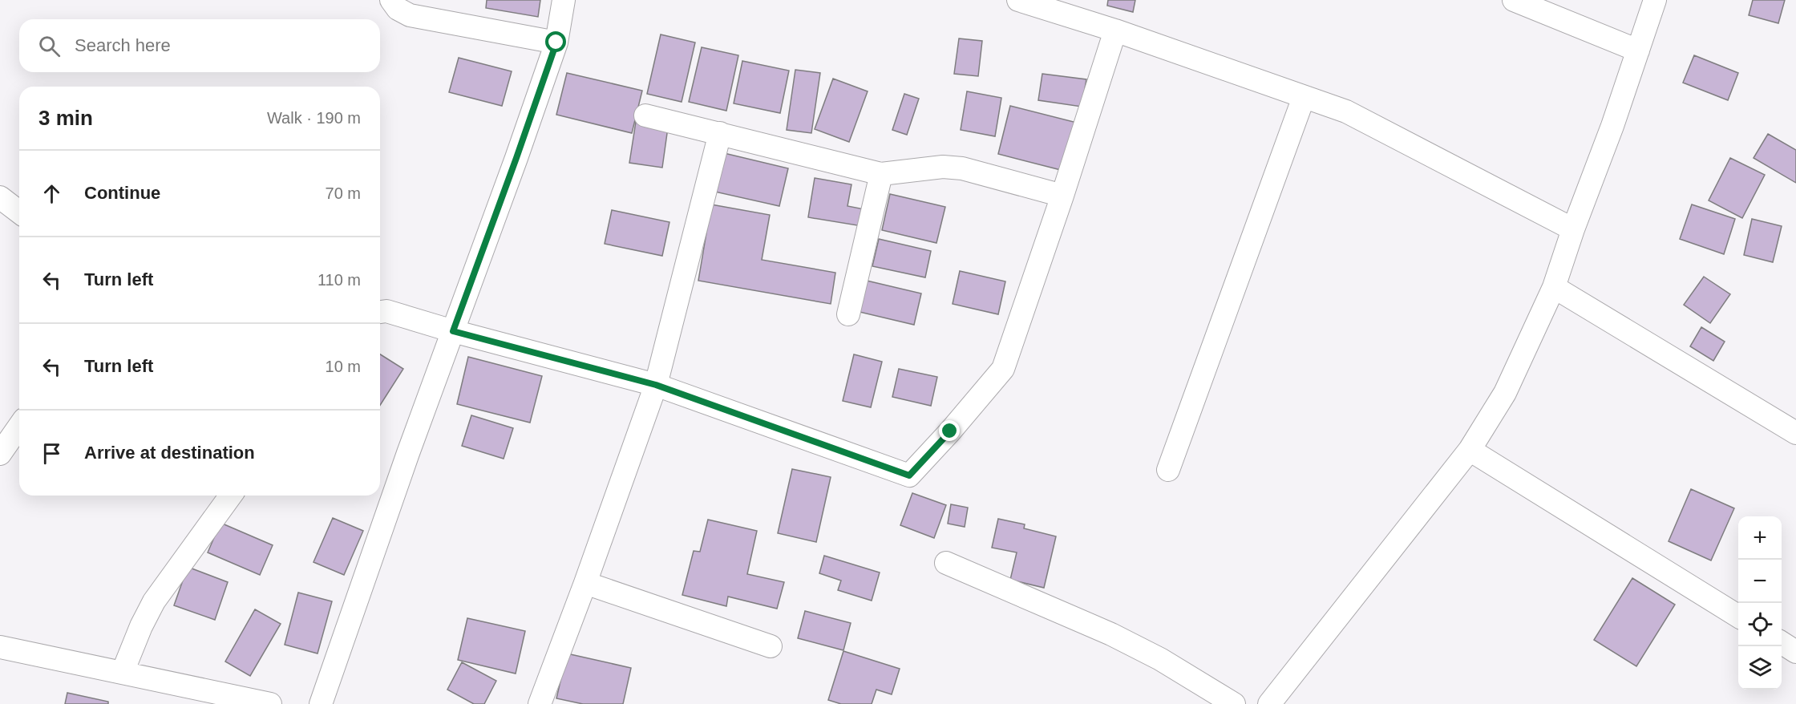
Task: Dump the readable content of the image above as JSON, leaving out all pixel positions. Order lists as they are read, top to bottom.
{
  "page": {
    "search": "Search here",
    "heading": ["3 min", "Walk · 190 m"],
    "list": [
      ["Continue", "70 m"],
      ["Turn left", "110 m"],
      ["Turn left", "10 m"],
      "Arrive at destination"
    ],
    "map_buttons": ["+", "−"]
  }
}
